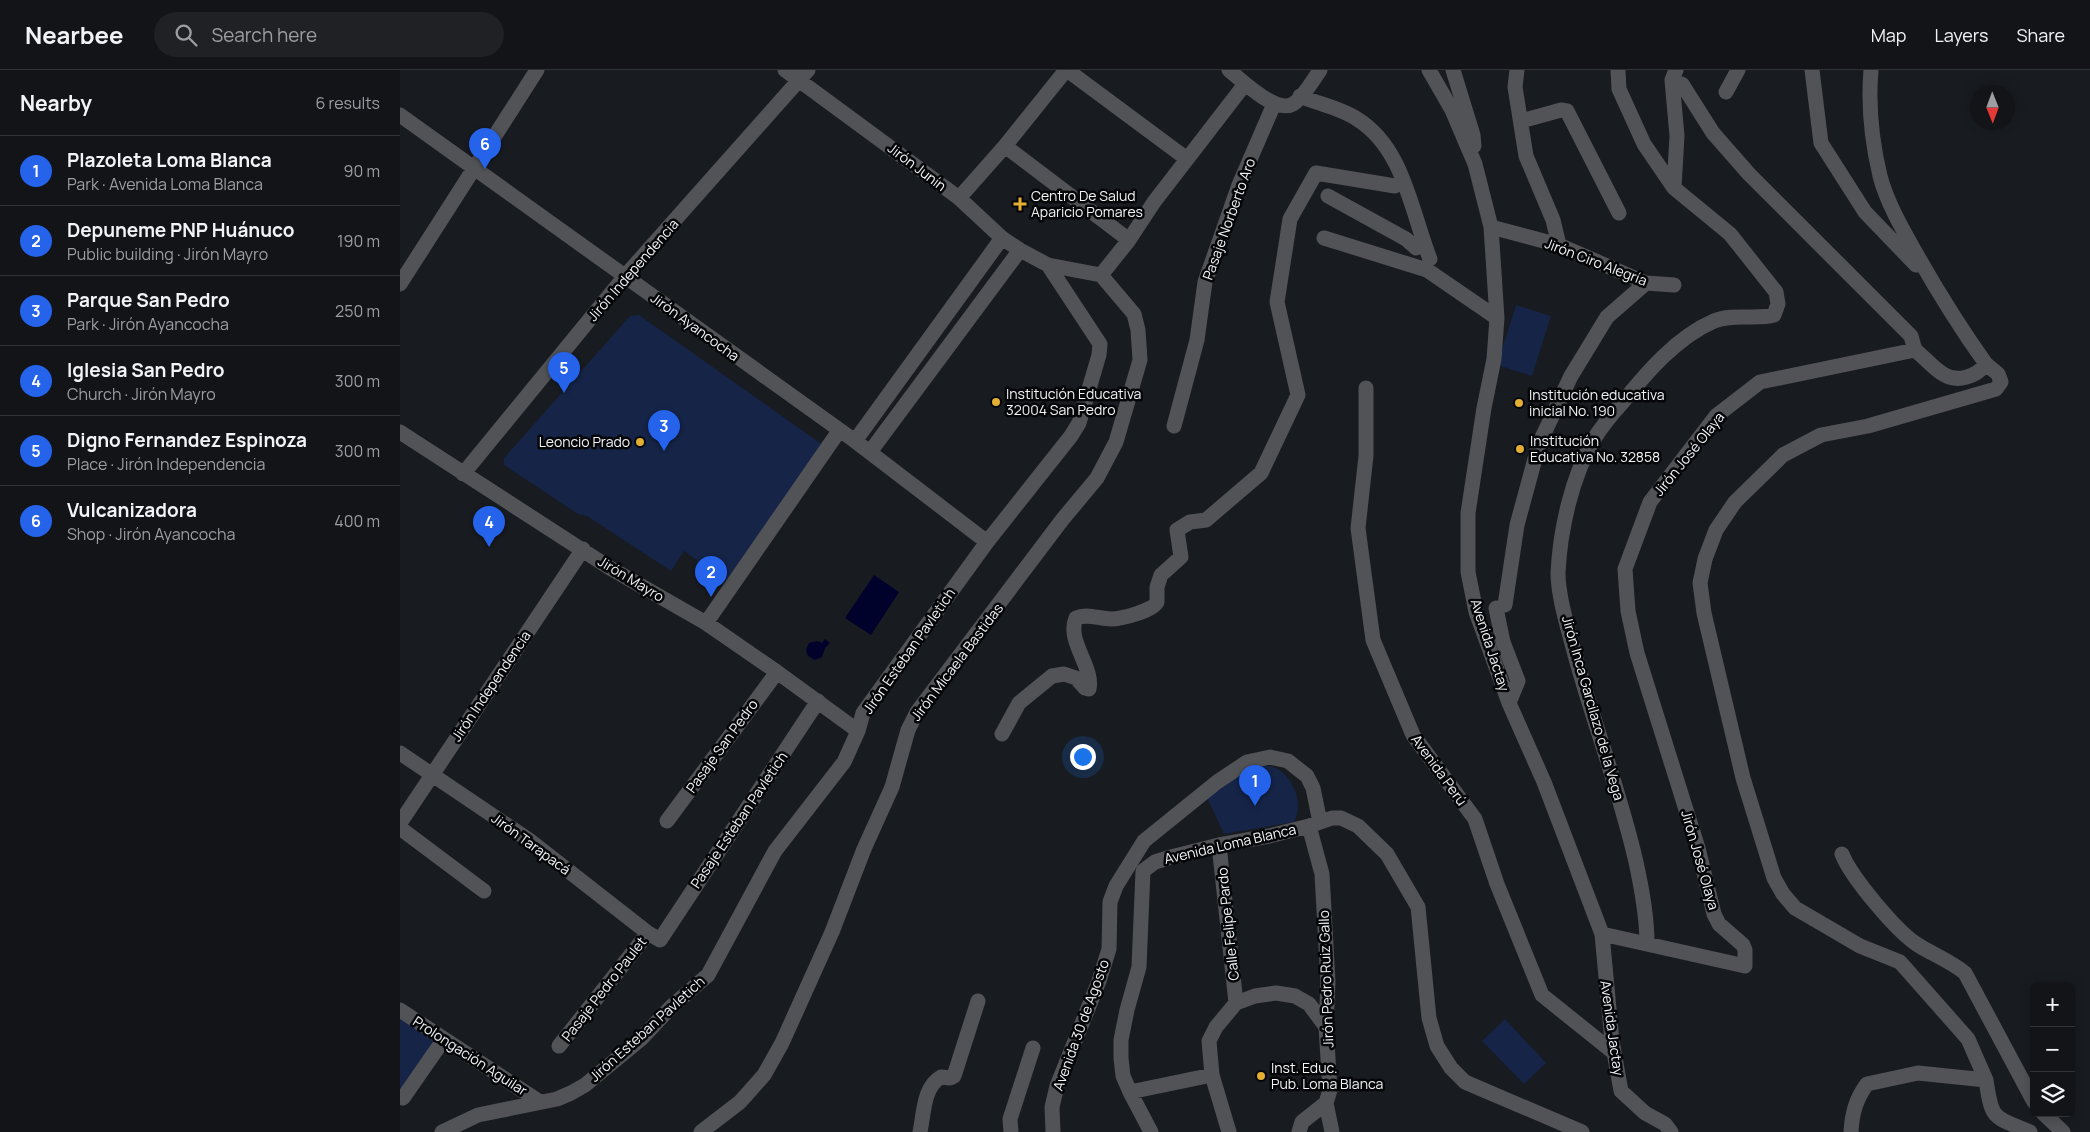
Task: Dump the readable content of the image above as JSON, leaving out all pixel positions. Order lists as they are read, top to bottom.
{
  "streets": {
    "street": [
      "Jirón Junín",
      "Pasaje Norberto Aro",
      "Jirón Ciro Alegría",
      "Jirón Independencia",
      "Jirón Ayancocha",
      "Jirón José Olaya",
      "Jirón Mayro",
      "Avenida Jactay",
      "Jirón Esteban Pavletich",
      "Jirón Micaela Bastidas",
      "Jirón Inca Garcilazo de la Vega",
      "Pasaje San Pedro",
      "Avenida Perú",
      "Pasaje Esteban Pavletich",
      "Jirón Tarapacá",
      "Avenida Loma Blanca",
      "Calle Felipe Pardo",
      "Jirón Pedro Ruiz Gallo",
      "Pasaje Pedro Paulet",
      "Avenida 30 de Agosto",
      "Prolongación Aguilar"
    ]
  },
  "crossings": [
    ["Jirón Junín", "Jirón Independencia"],
    ["Jirón Junín", "Jirón Esteban Pavletich"],
    ["Jirón Ciro Alegría", "Avenida Jactay"],
    ["Jirón Independencia", "Jirón Ayancocha"],
    ["Jirón Independencia", "Jirón Mayro"],
    ["Jirón Independencia", "Jirón Tarapacá"],
    ["Jirón Ayancocha", "Jirón Esteban Pavletich"],
    ["Jirón José Olaya", "Jirón Inca Garcilazo de la Vega"],
    ["Jirón Mayro", "Jirón Esteban Pavletich"],
    ["Jirón Mayro", "Pasaje San Pedro"],
    ["Jirón Mayro", "Pasaje Esteban Pavletich"],
    ["Avenida Jactay", "Avenida Perú"],
    ["Jirón Esteban Pavletich", "Prolongación Aguilar"],
    ["Pasaje Esteban Pavletich", "Jirón Tarapacá"],
    ["Pasaje Esteban Pavletich", "Pasaje Pedro Paulet"],
    ["Jirón Tarapacá", "Pasaje Pedro Paulet"],
    ["Avenida Loma Blanca", "Calle Felipe Pardo"],
    ["Avenida Loma Blanca", "Jirón Pedro Ruiz Gallo"],
    ["Avenida Loma Blanca", "Avenida 30 de Agosto"],
    ["Jirón Pedro Ruiz Gallo", "Avenida 30 de Agosto"]
  ],
  "places": {
    "health": ["Centro De Salud Aparicio Pomares"],
    "other": [
      "Institución Educativa 32004 San Pedro",
      "Institución educativa inicial No. 190",
      "Leoncio Prado",
      "Institución Educativa No. 32858",
      "Inst. Educ. Pub. Loma Blanca"
    ]
  },
  "north": "bottom",
  "page": {
    "header": "Nearbee",
    "search": "Search here",
    "nav": ["Map", "Layers", "Share"],
    "heading": ["Nearby", "6 results"],
    "pins": [
      "6",
      "5",
      "3",
      "4",
      "2",
      "1"
    ],
    "list": [
      {
        "mark": "1",
        "name": "Plazoleta Loma Blanca",
        "note": "Park · Avenida Loma Blanca",
        "value": "90 m"
      },
      {
        "mark": "2",
        "name": "Depuneme PNP Huánuco",
        "note": "Public building · Jirón Mayro",
        "value": "190 m"
      },
      {
        "mark": "3",
        "name": "Parque San Pedro",
        "note": "Park · Jirón Ayancocha",
        "value": "250 m"
      },
      {
        "mark": "4",
        "name": "Iglesia San Pedro",
        "note": "Church · Jirón Mayro",
        "value": "300 m"
      },
      {
        "mark": "5",
        "name": "Digno Fernandez Espinoza",
        "note": "Place · Jirón Independencia",
        "value": "300 m"
      },
      {
        "mark": "6",
        "name": "Vulcanizadora",
        "note": "Shop · Jirón Ayancocha",
        "value": "400 m"
      }
    ],
    "map_buttons": ["+", "−"]
  }
}
